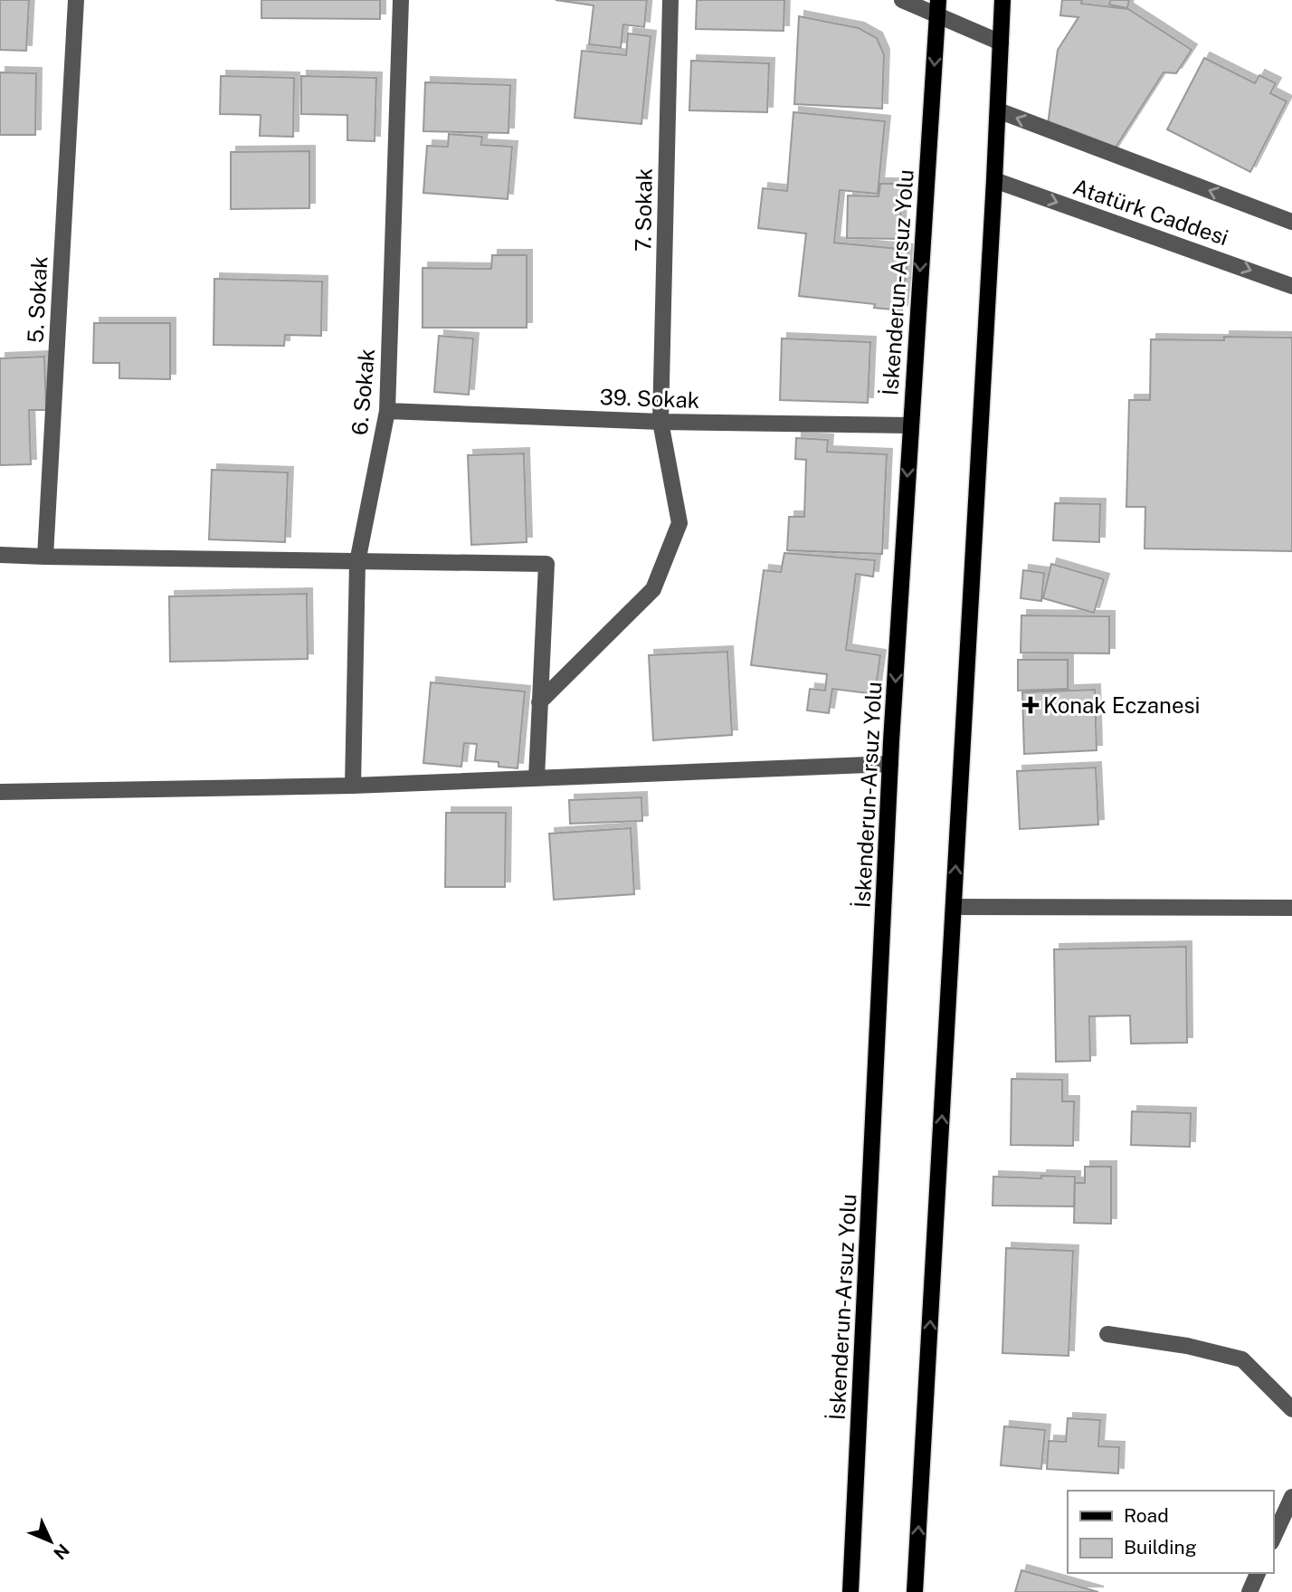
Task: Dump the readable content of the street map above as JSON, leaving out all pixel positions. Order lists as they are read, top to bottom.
{
  "streets": {
    "main road": ["İskenderun-Arsuz Yolu"],
    "street": [
      "7. Sokak",
      "Atatürk Caddesi",
      "5. Sokak",
      "6. Sokak",
      "39. Sokak"
    ]
  },
  "crossings": [
    ["7. Sokak", "39. Sokak"],
    ["İskenderun-Arsuz Yolu", "39. Sokak"],
    ["6. Sokak", "39. Sokak"]
  ],
  "places": {
    "health": ["Konak Eczanesi"]
  },
  "legend": ["Road", "Building"],
  "north": "bottom right"
}
